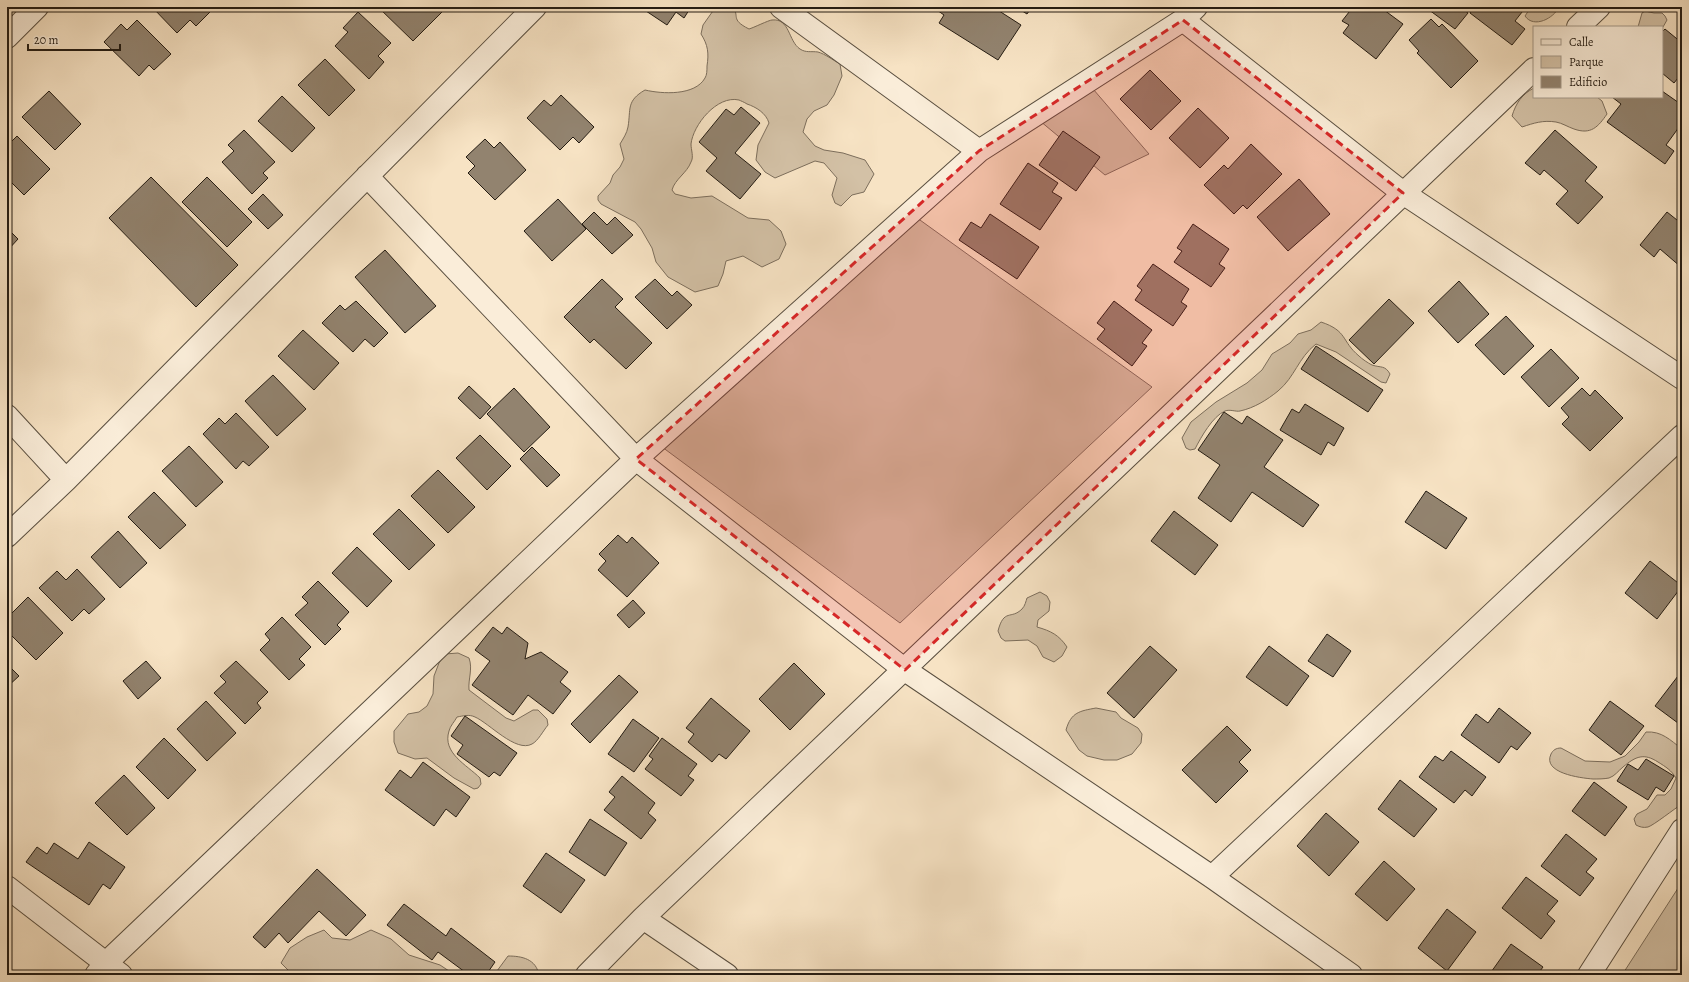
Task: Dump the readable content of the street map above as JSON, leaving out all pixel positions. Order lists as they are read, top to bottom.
{
  "legend": ["Calle", "Parque", "Edificio"],
  "scale_bar": "20 m"
}
